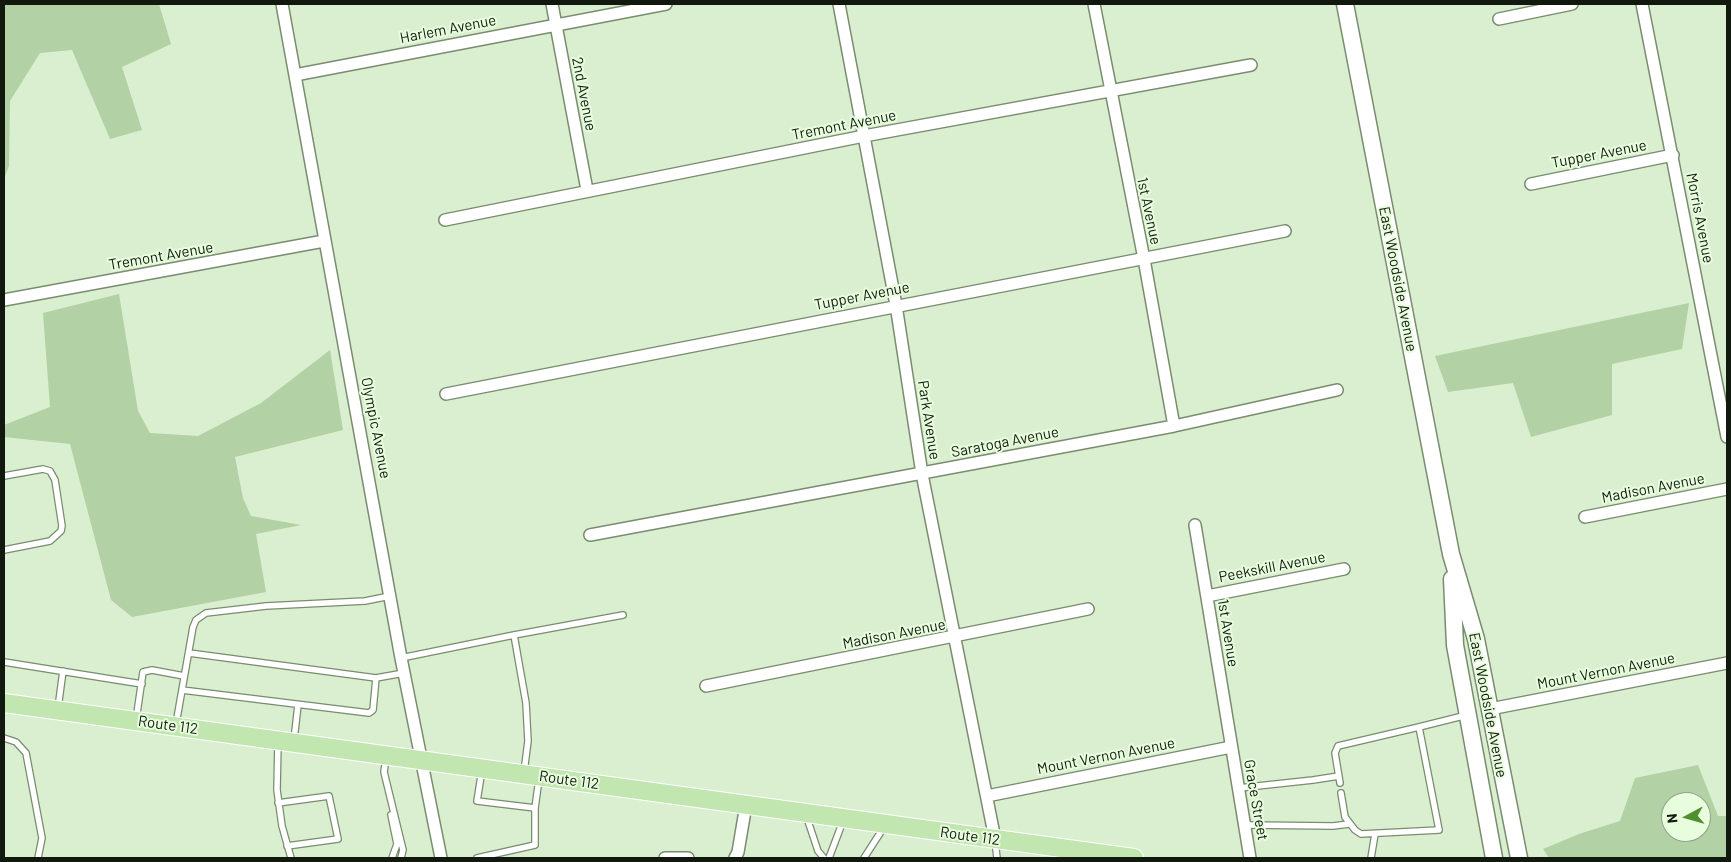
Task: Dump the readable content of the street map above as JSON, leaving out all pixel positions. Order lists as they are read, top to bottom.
{
  "streets": {
    "main road": ["East Woodside Avenue", "Route 112"],
    "street": [
      "Harlem Avenue",
      "2nd Avenue",
      "Tremont Avenue",
      "Tupper Avenue",
      "1st Avenue",
      "Morris Avenue",
      "Park Avenue",
      "Olympic Avenue",
      "Saratoga Avenue",
      "Madison Avenue",
      "Peekskill Avenue",
      "Mount Vernon Avenue",
      "Grace Street"
    ]
  },
  "crossings": [
    ["Harlem Avenue", "2nd Avenue"],
    ["Harlem Avenue", "Olympic Avenue"],
    ["2nd Avenue", "Tremont Avenue"],
    ["Tremont Avenue", "1st Avenue"],
    ["Tremont Avenue", "Park Avenue"],
    ["Tremont Avenue", "Olympic Avenue"],
    ["Tupper Avenue", "1st Avenue"],
    ["Tupper Avenue", "Morris Avenue"],
    ["Tupper Avenue", "Park Avenue"],
    ["1st Avenue", "Saratoga Avenue"],
    ["1st Avenue", "Peekskill Avenue"],
    ["1st Avenue", "Mount Vernon Avenue"],
    ["1st Avenue", "Grace Street"],
    ["East Woodside Avenue", "Mount Vernon Avenue"],
    ["Park Avenue", "Saratoga Avenue"],
    ["Park Avenue", "Madison Avenue"],
    ["Park Avenue", "Mount Vernon Avenue"],
    ["Park Avenue", "Route 112"],
    ["Olympic Avenue", "Route 112"],
    ["Mount Vernon Avenue", "Grace Street"]
  ],
  "north": "left"
}
